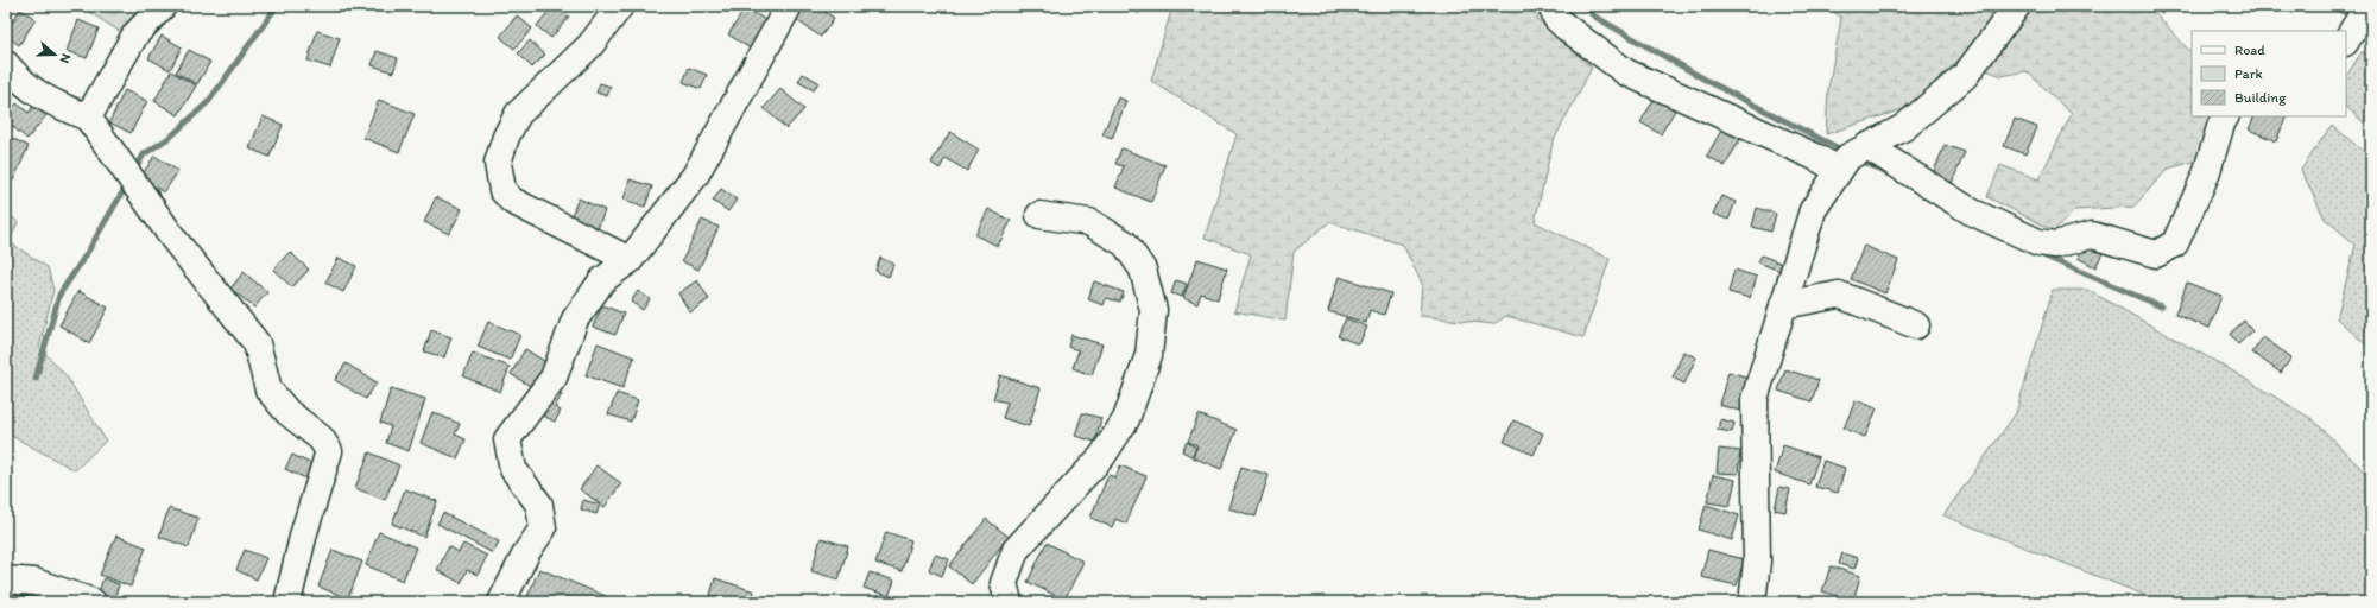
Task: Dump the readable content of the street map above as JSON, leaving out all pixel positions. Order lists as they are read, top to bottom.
{
  "legend": ["Road", "Park", "Building"],
  "north": "right"
}
